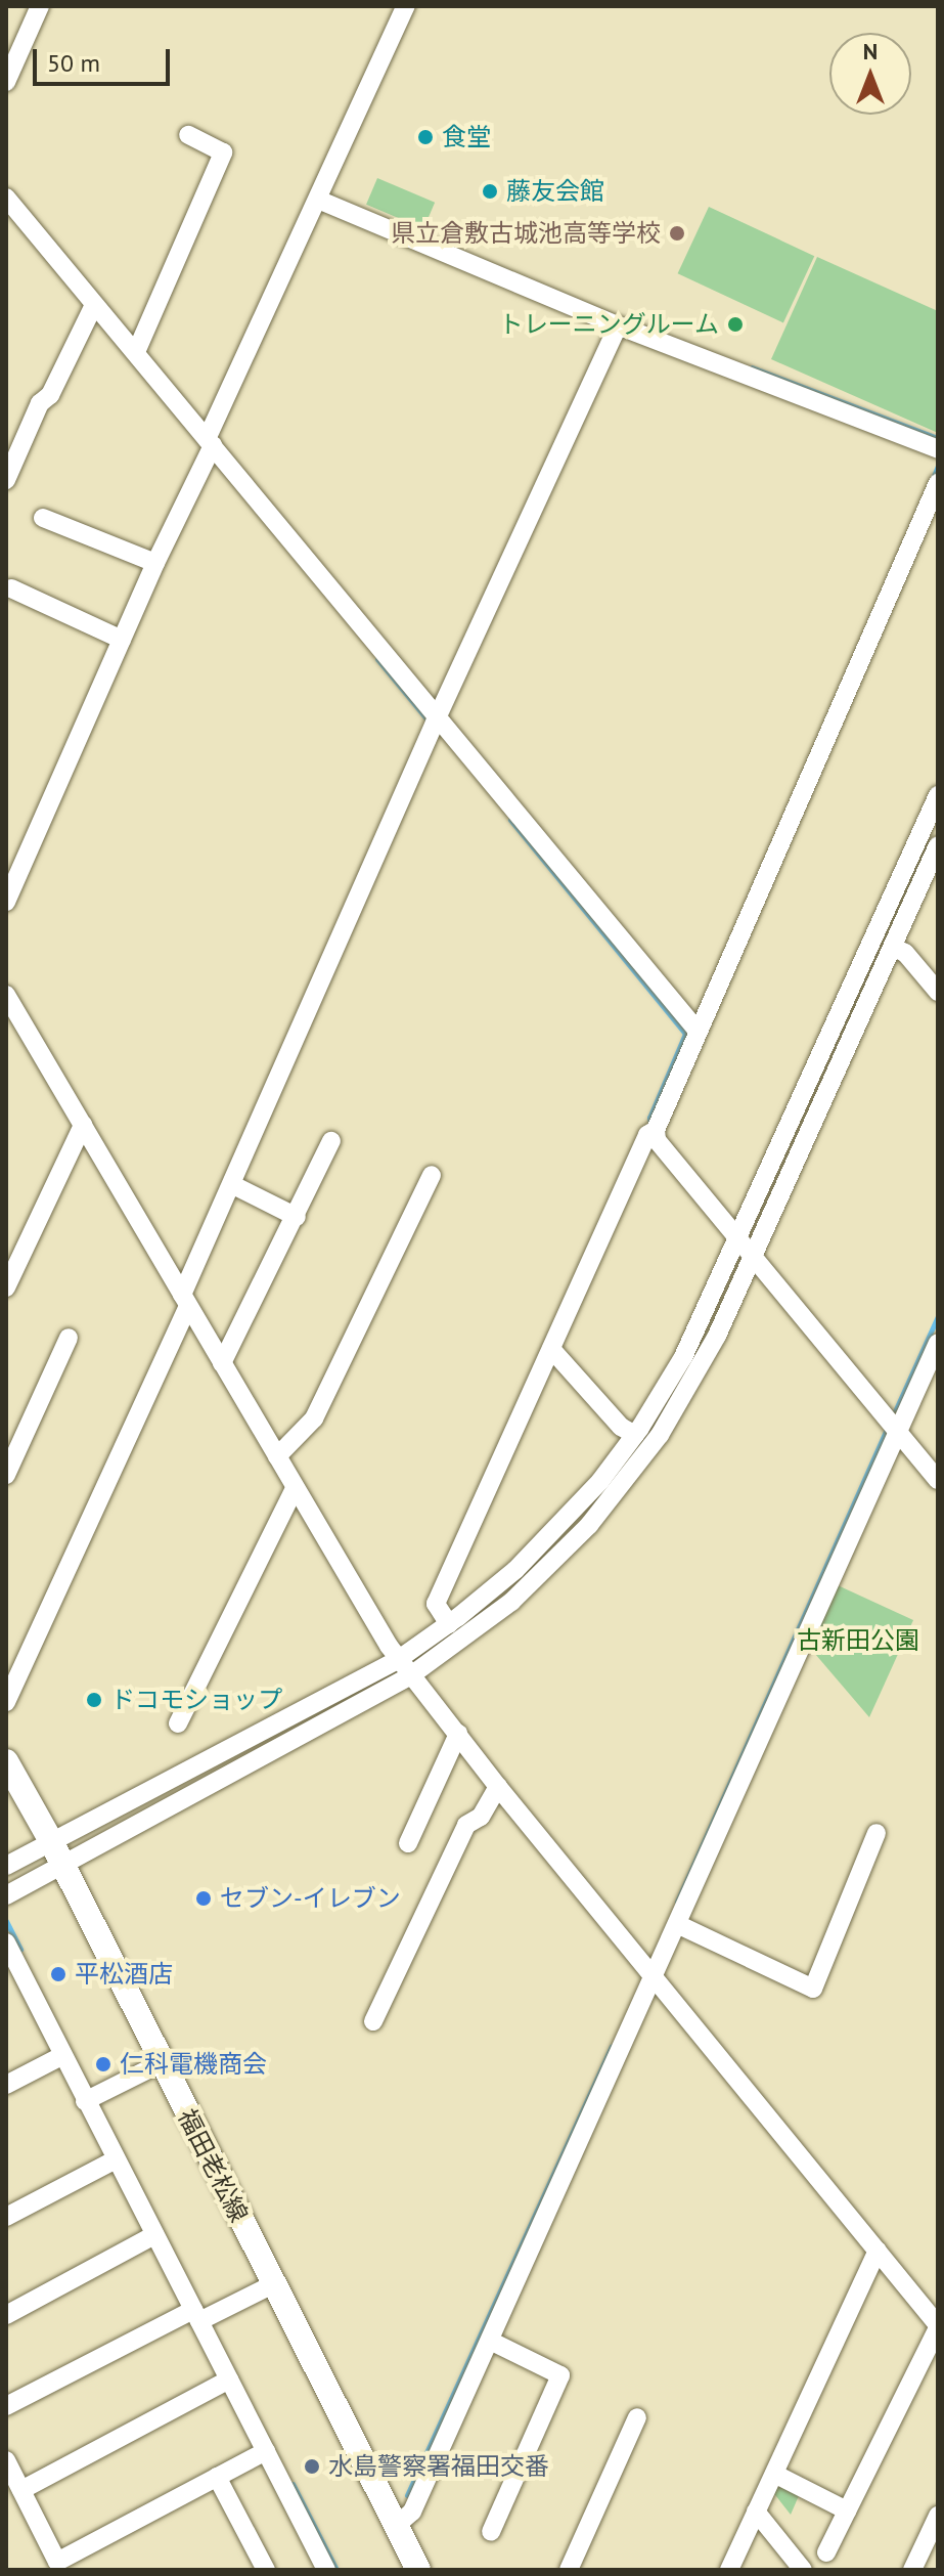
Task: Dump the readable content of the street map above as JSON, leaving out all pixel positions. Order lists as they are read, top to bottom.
{
  "streets": {
    "main road": ["福田老松線"]
  },
  "parks": ["古新田公園"],
  "places": [
    "食堂",
    "藤友会館",
    "県立倉敷古城池高等学校",
    "トレーニングルーム",
    "ドコモショップ",
    "セブン-イレブン",
    "平松酒店",
    "仁科電機商会",
    "水島警察署福田交番"
  ],
  "scale_bar": "50 m",
  "north": "top"
}
